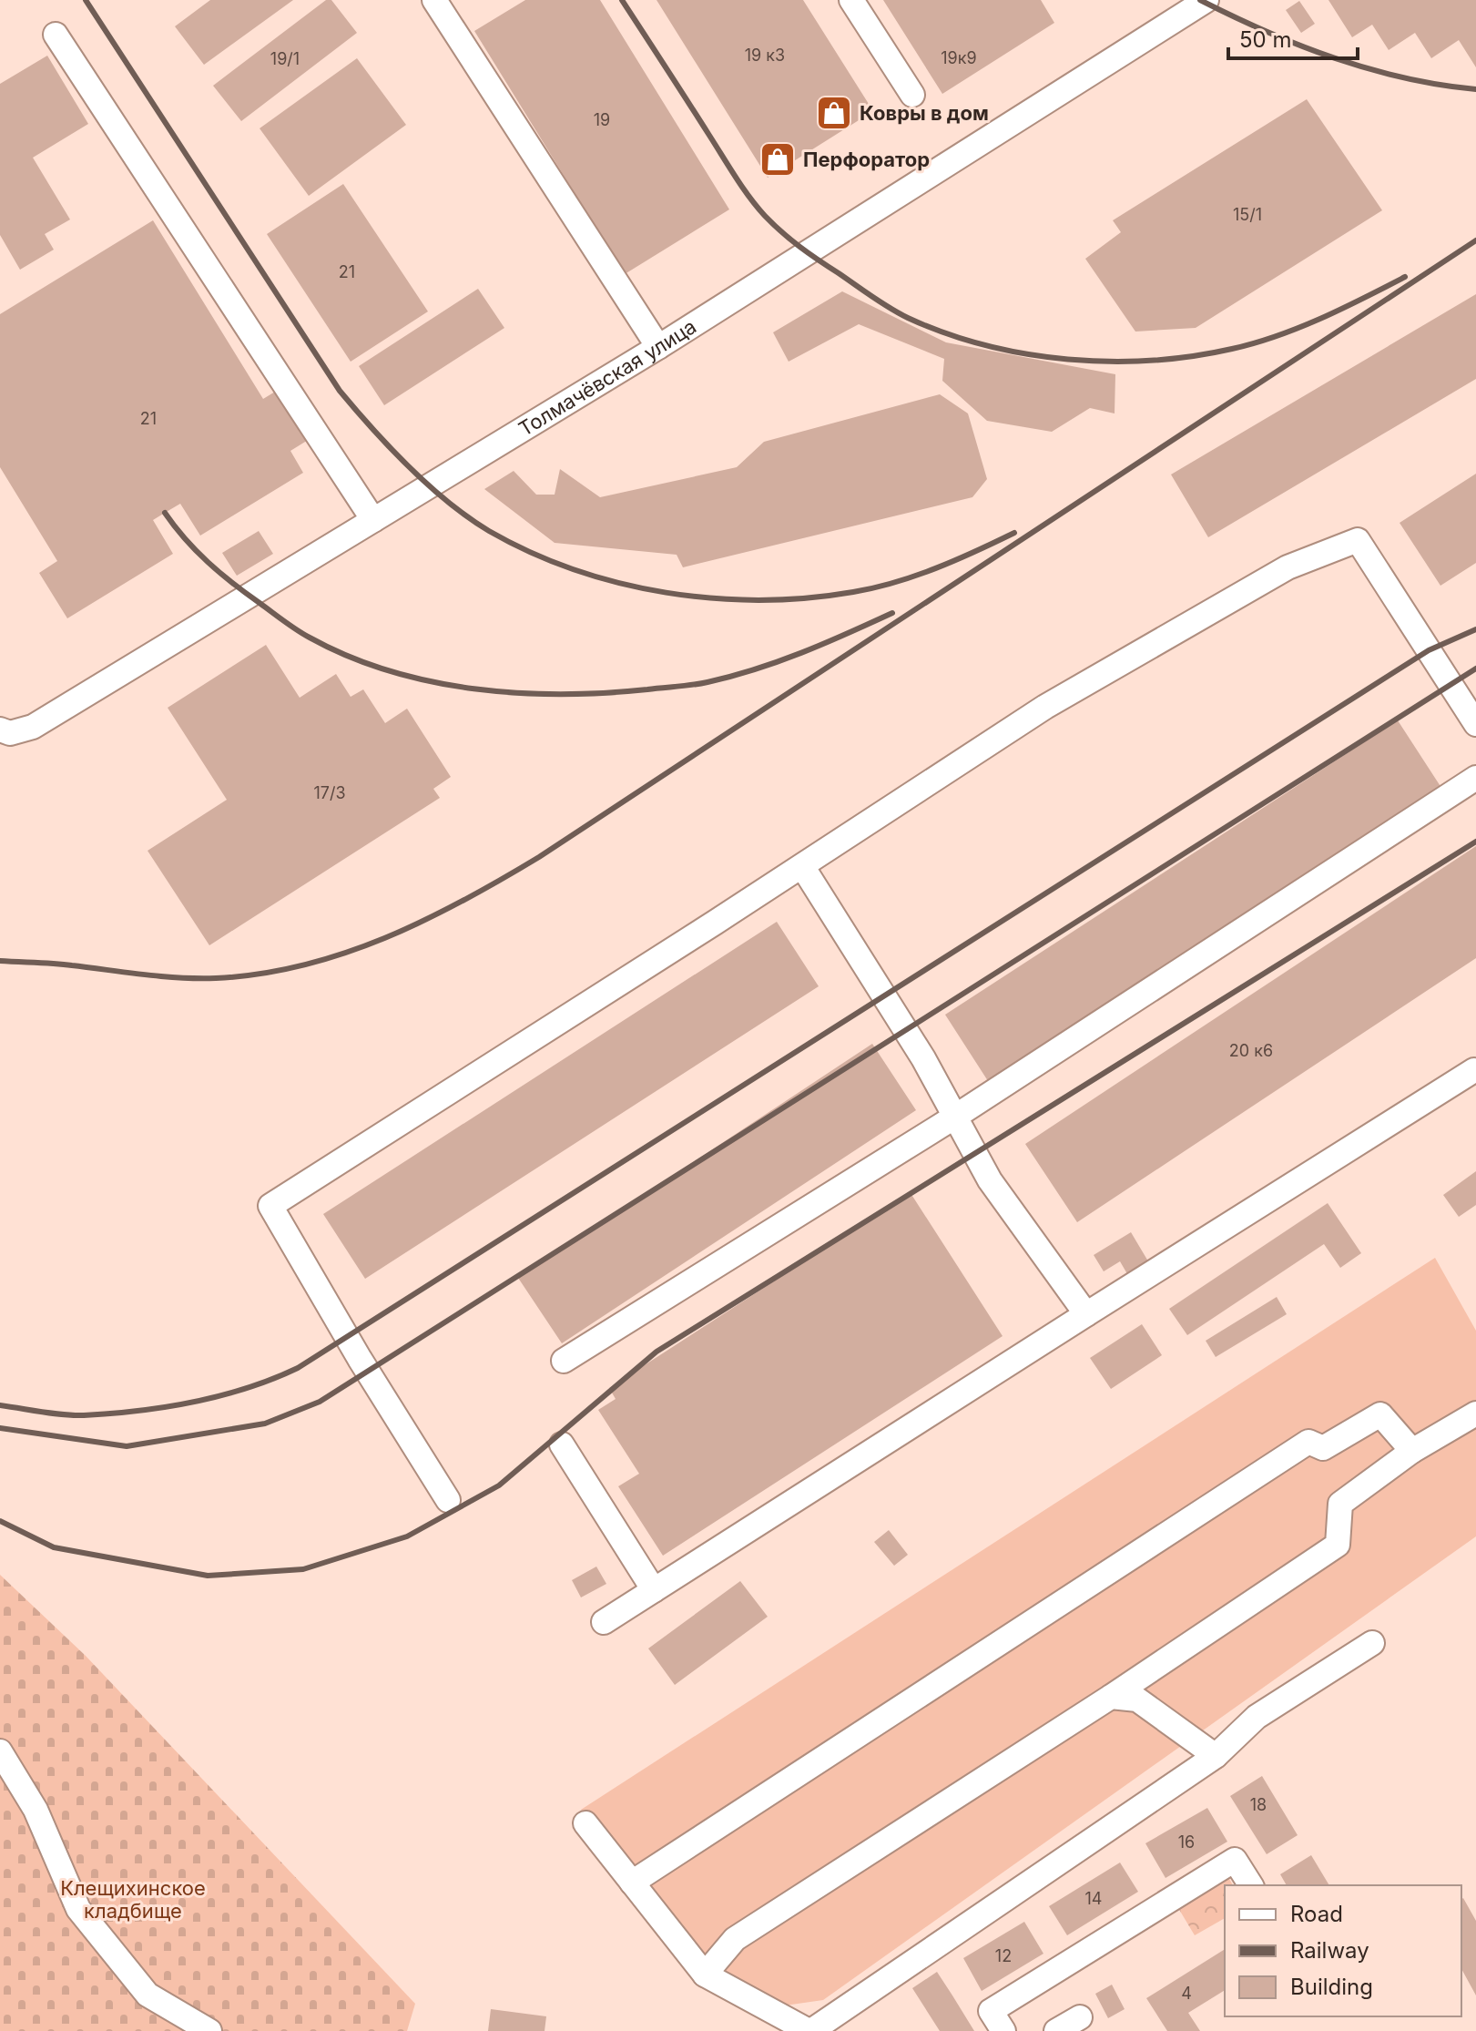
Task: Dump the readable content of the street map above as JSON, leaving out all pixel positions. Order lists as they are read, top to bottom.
{
  "streets": {
    "street": ["Толмачёвская улица"]
  },
  "parks": ["Клещихинское кладбище"],
  "places": {
    "shop": ["Ковры в дом", "Перфоратор"]
  },
  "house_numbers": [
    "19 к3",
    "19к9",
    "19/1",
    "19",
    "15/1",
    "21",
    "21",
    "17/3",
    "20 к6",
    "18",
    "16",
    "14",
    "12",
    "4"
  ],
  "legend": ["Road", "Railway", "Building"],
  "scale_bar": "50 m"
}
